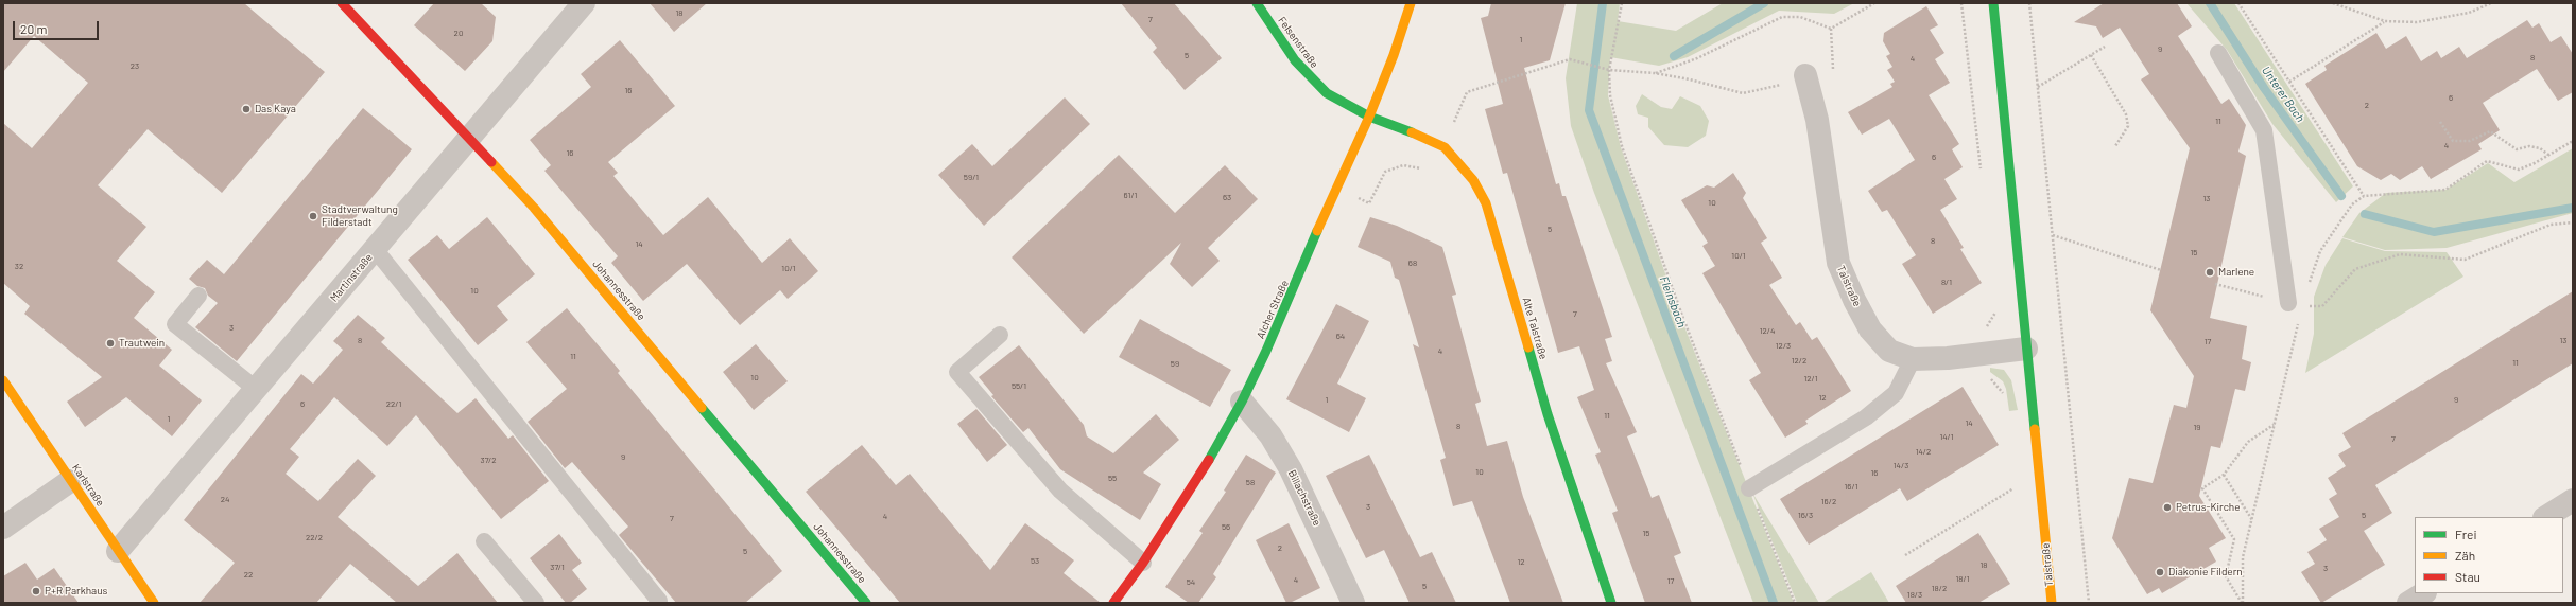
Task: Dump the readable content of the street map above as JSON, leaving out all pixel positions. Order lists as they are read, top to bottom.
{
  "streets": {
    "main road": [
      "Felsenstraße",
      "Talstraße",
      "Johannesstraße",
      "Aicher Straße",
      "Alte Talstraße",
      "Karlstraße"
    ],
    "street": ["Martinstraße", "Billachstraße"]
  },
  "crossings": [
    ["Felsenstraße", "Aicher Straße"],
    ["Felsenstraße", "Alte Talstraße"],
    ["Martinstraße", "Johannesstraße"],
    ["Martinstraße", "Karlstraße"],
    ["Aicher Straße", "Alte Talstraße"],
    ["Aicher Straße", "Billachstraße"]
  ],
  "water": ["Unterer Bach", "Fleinsbach"],
  "places": [
    "Das Kaya",
    "Stadtverwaltung Filderstadt",
    "Marlene",
    "Trautwein",
    "Petrus-Kirche",
    "Diakonie Fildern",
    "P+R Parkhaus"
  ],
  "house_numbers": [
    "18",
    "7",
    "20",
    "1",
    "9",
    "5",
    "8",
    "4",
    "23",
    "16",
    "6",
    "2",
    "11",
    "4",
    "16",
    "6",
    "59/1",
    "61/1",
    "63",
    "13",
    "10",
    "5",
    "8",
    "14",
    "15",
    "10/1",
    "68",
    "32",
    "10/1",
    "8/1",
    "10",
    "7",
    "3",
    "12/4",
    "64",
    "8",
    "13",
    "17",
    "12/3",
    "4",
    "11",
    "12/2",
    "11",
    "59",
    "10",
    "12/1",
    "55/1",
    "12",
    "1",
    "9",
    "6",
    "22/1",
    "11",
    "1",
    "14",
    "8",
    "19",
    "14/1",
    "7",
    "14/2",
    "9",
    "37/2",
    "14/3",
    "10",
    "16",
    "55",
    "58",
    "16/1",
    "24",
    "16/2",
    "3",
    "16/3",
    "5",
    "4",
    "7",
    "56",
    "15",
    "22/2",
    "2",
    "5",
    "53",
    "12",
    "18",
    "37/1",
    "3",
    "22",
    "18/1",
    "4",
    "17",
    "54",
    "5",
    "18/2",
    "18/3"
  ],
  "legend": ["Frei", "Zäh", "Stau"],
  "scale_bar": "20 m"
}
